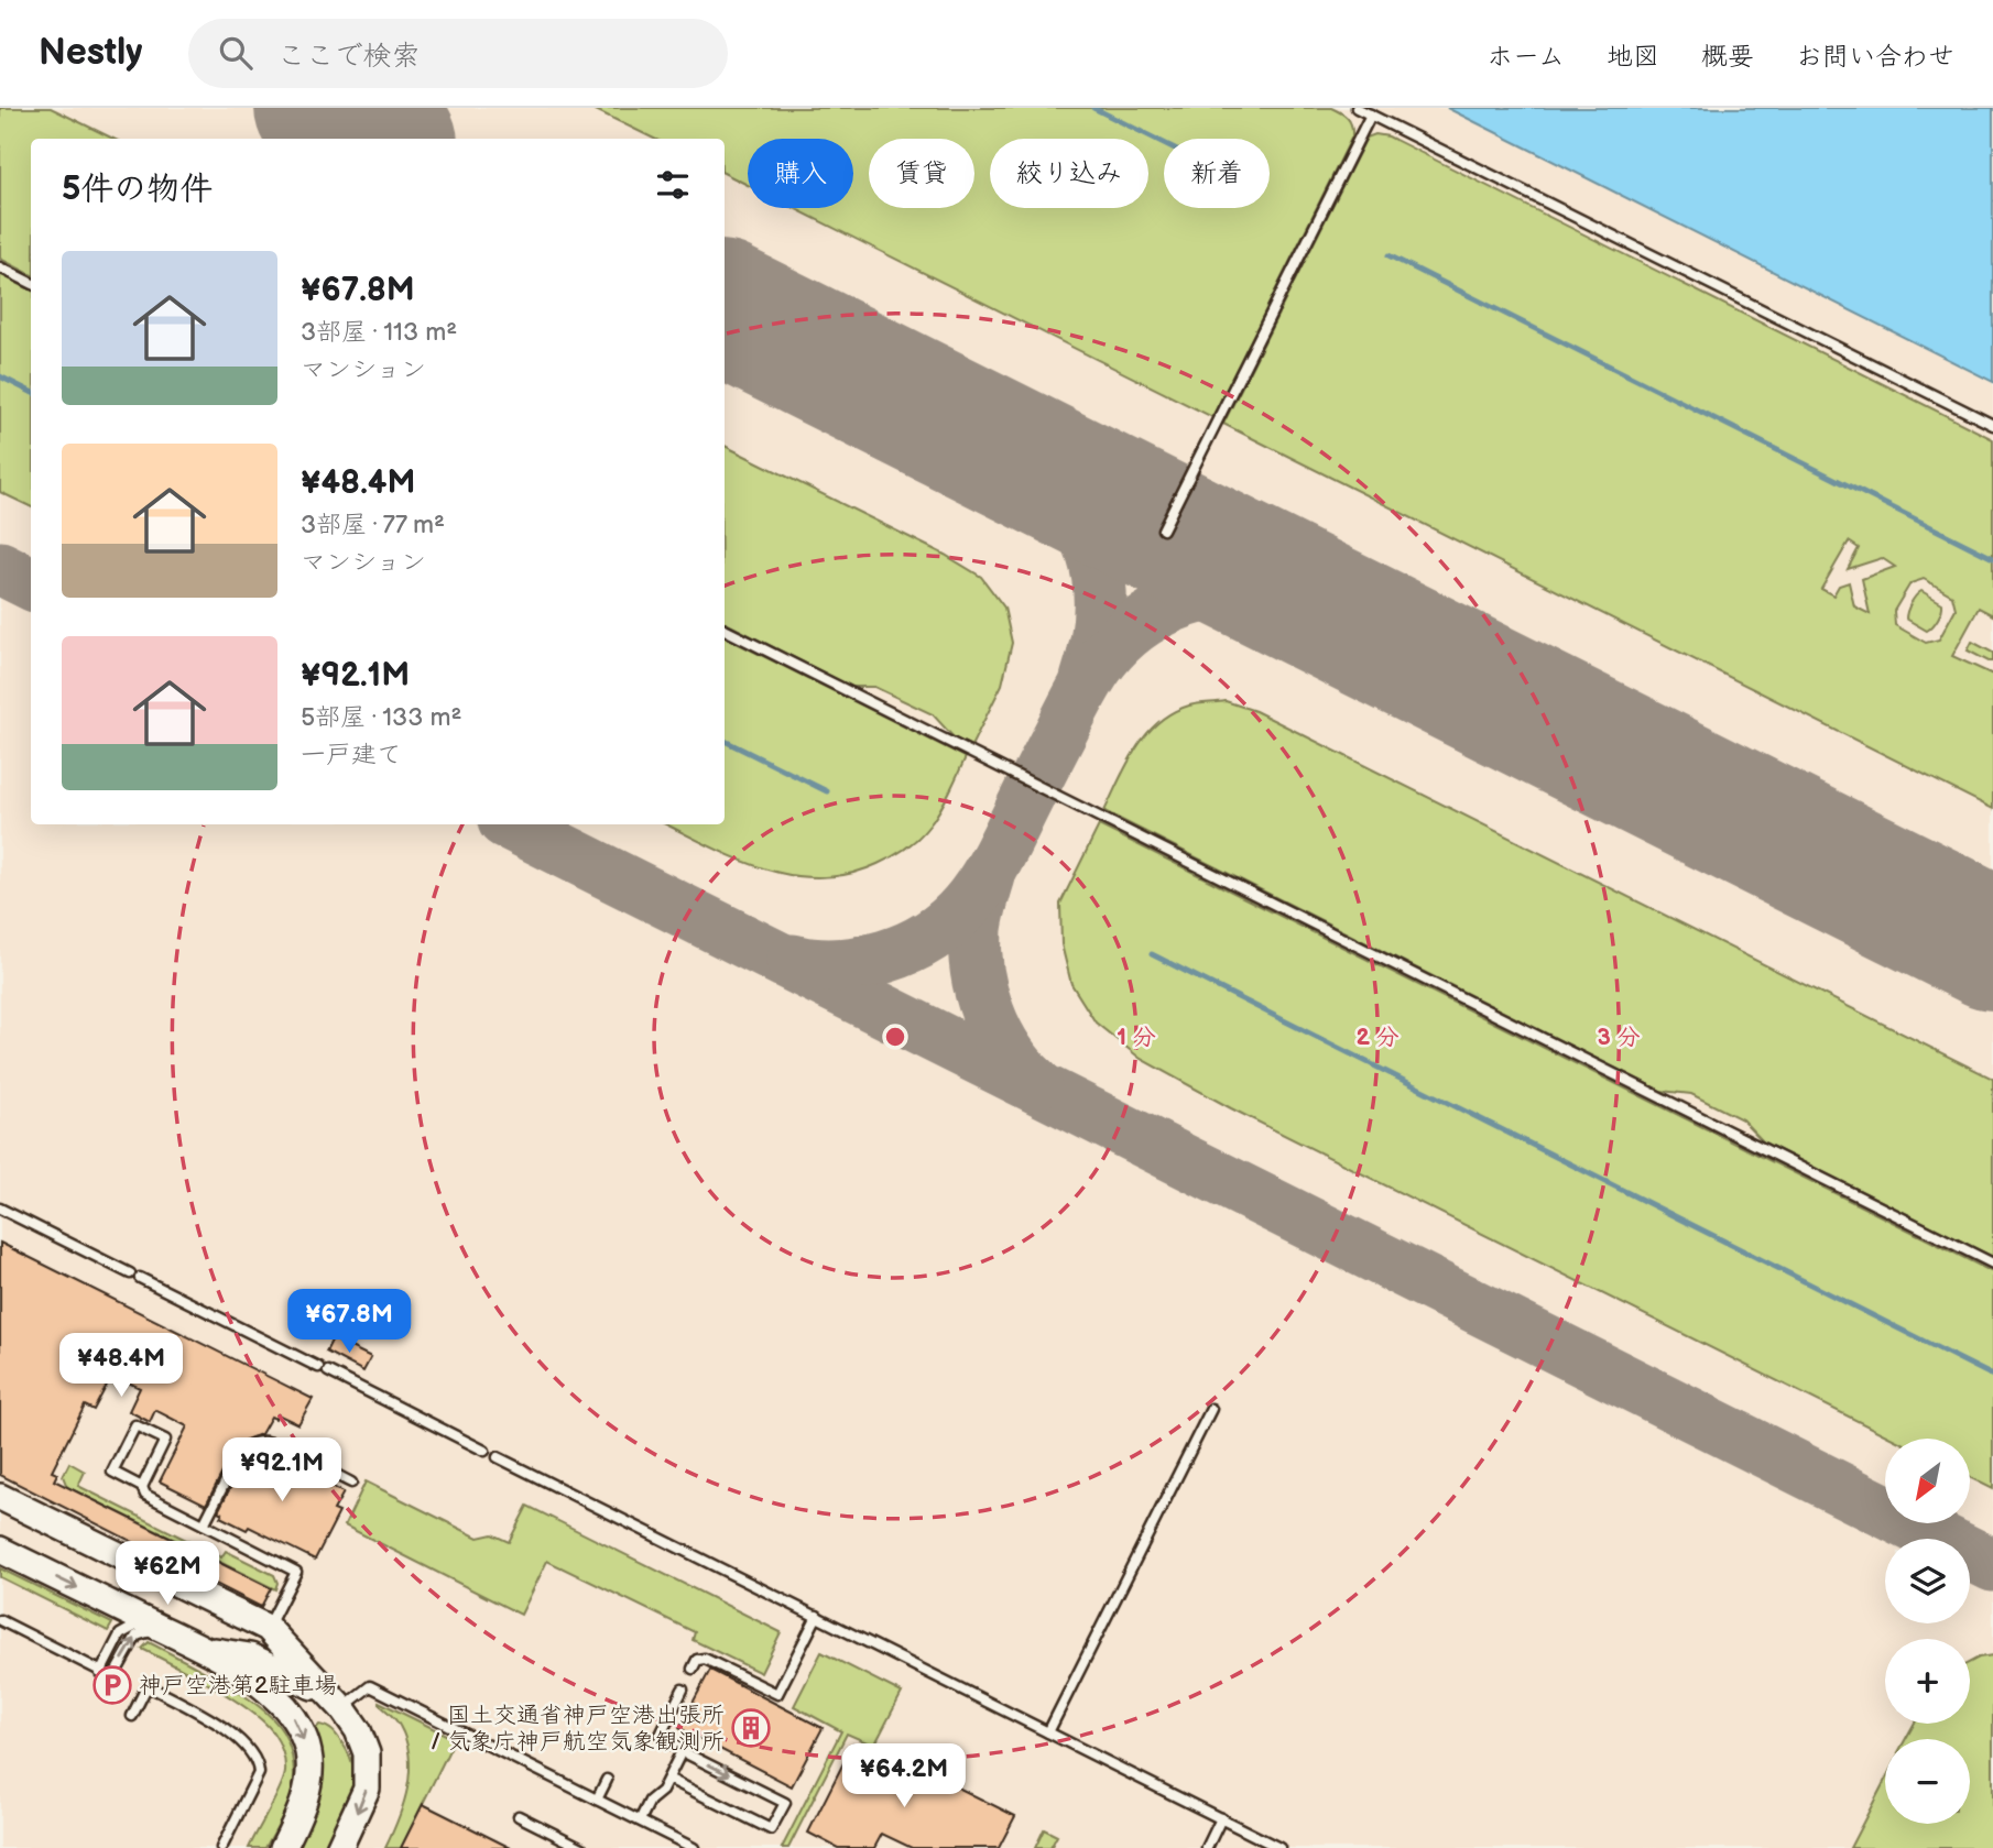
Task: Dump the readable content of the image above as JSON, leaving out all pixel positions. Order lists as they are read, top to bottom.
{
  "places": {
    "parking": ["神戸空港第2駐車場"],
    "building": ["国土交通省神戸空港出張所 / 気象庁神戸航空気象観測所"]
  },
  "north": "bottom left",
  "page": {
    "header": "Nestly",
    "search": "ここで検索",
    "nav": [
      "ホーム",
      "地図",
      "概要",
      "お問い合わせ"
    ],
    "chip": [
      "購入",
      "賃貸",
      "絞り込み",
      "新着"
    ],
    "heading": "5件の物件",
    "list": [
      {
        "name": "¥67.8M",
        "note": "3部屋 · 113 m² · マンション"
      },
      {
        "name": "¥48.4M",
        "note": "3部屋 · 77 m² · マンション"
      },
      {
        "name": "¥92.1M",
        "note": "5部屋 · 133 m² · 一戸建て"
      }
    ],
    "price": [
      "¥67.8M",
      "¥48.4M",
      "¥92.1M",
      "¥62M",
      "¥64.2M"
    ],
    "map_buttons": ["+", "−"]
  },
  "rings": ["1 分", "2 分", "3 分"]
}
